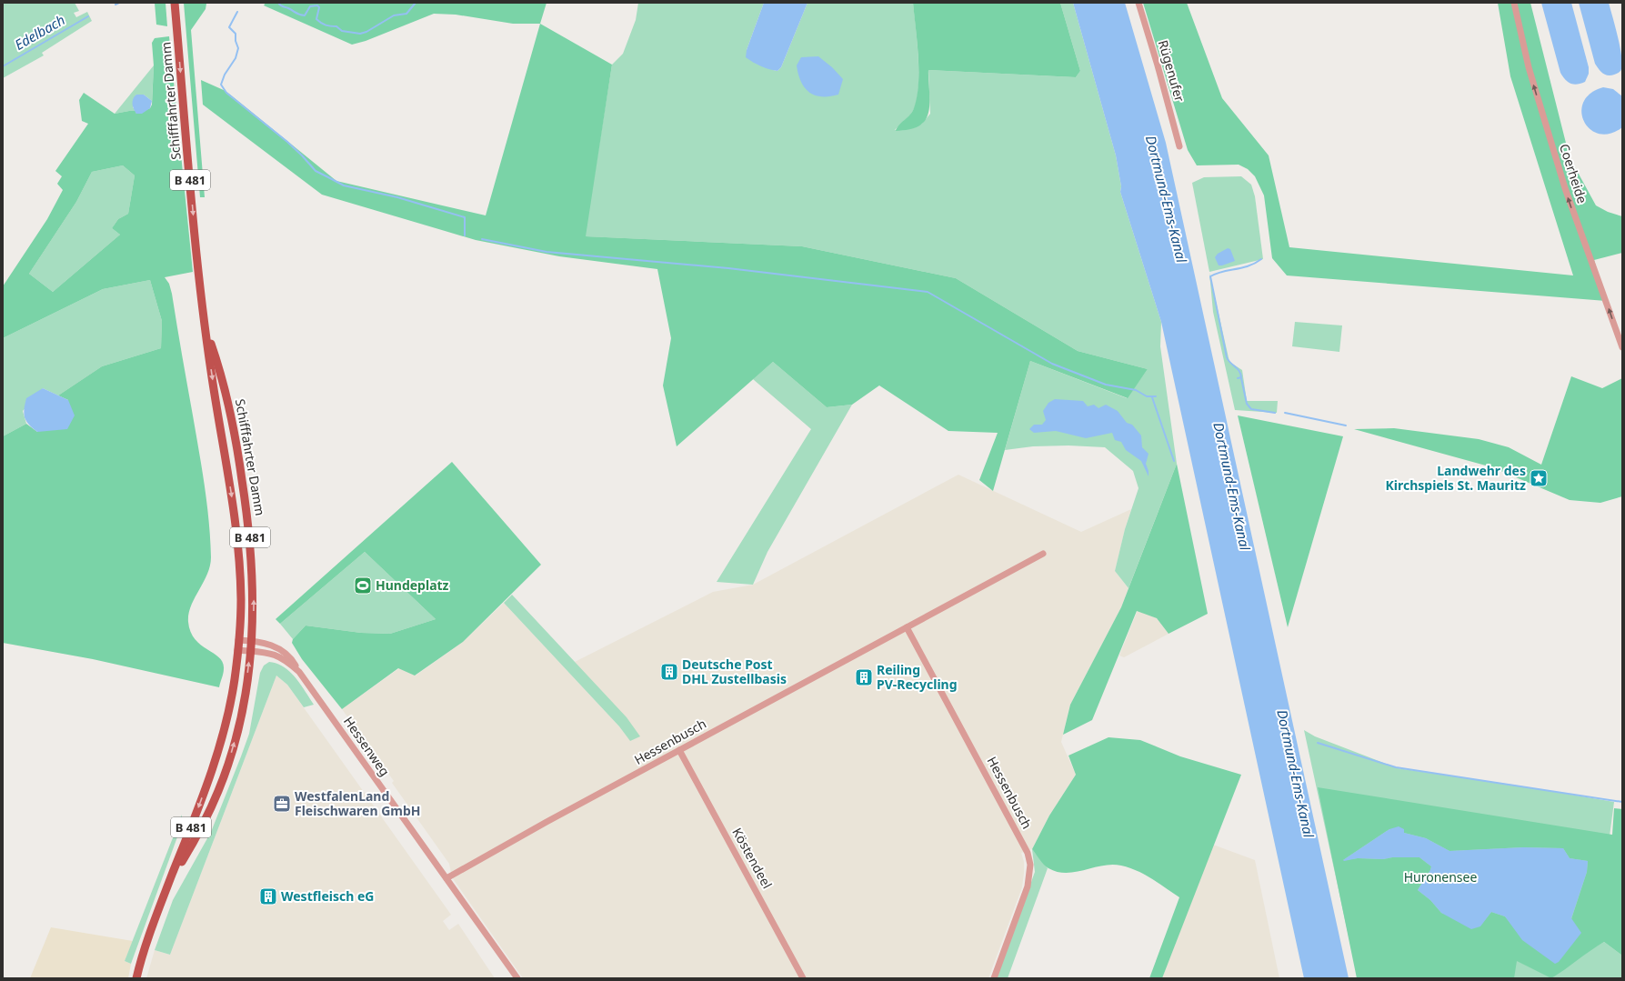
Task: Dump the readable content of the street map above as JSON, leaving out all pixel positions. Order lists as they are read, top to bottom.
{
  "streets": {
    "main road": ["Schifffahrter Damm", "B 481"],
    "street": [
      "Rügenufer",
      "Coerheide",
      "Hessenbusch",
      "Hessenweg",
      "Köstendeel"
    ]
  },
  "crossings": [
    ["Schifffahrter Damm", "Hessenweg"],
    ["Hessenbusch", "Hessenweg"],
    ["Hessenbusch", "Köstendeel"]
  ],
  "one_way": ["Coerheide"],
  "water": ["Edelbach", "Dortmund-Ems-Kanal"],
  "parks": ["Huronensee"],
  "places": {
    "place": ["Landwehr des Kirchspiels St. Mauritz"],
    "sports": ["Hundeplatz"],
    "building": ["Deutsche Post DHL Zustellbasis", "Reiling PV-Recycling", "Westfleisch eG"],
    "office": ["WestfalenLand Fleischwaren GmbH"]
  }
}
